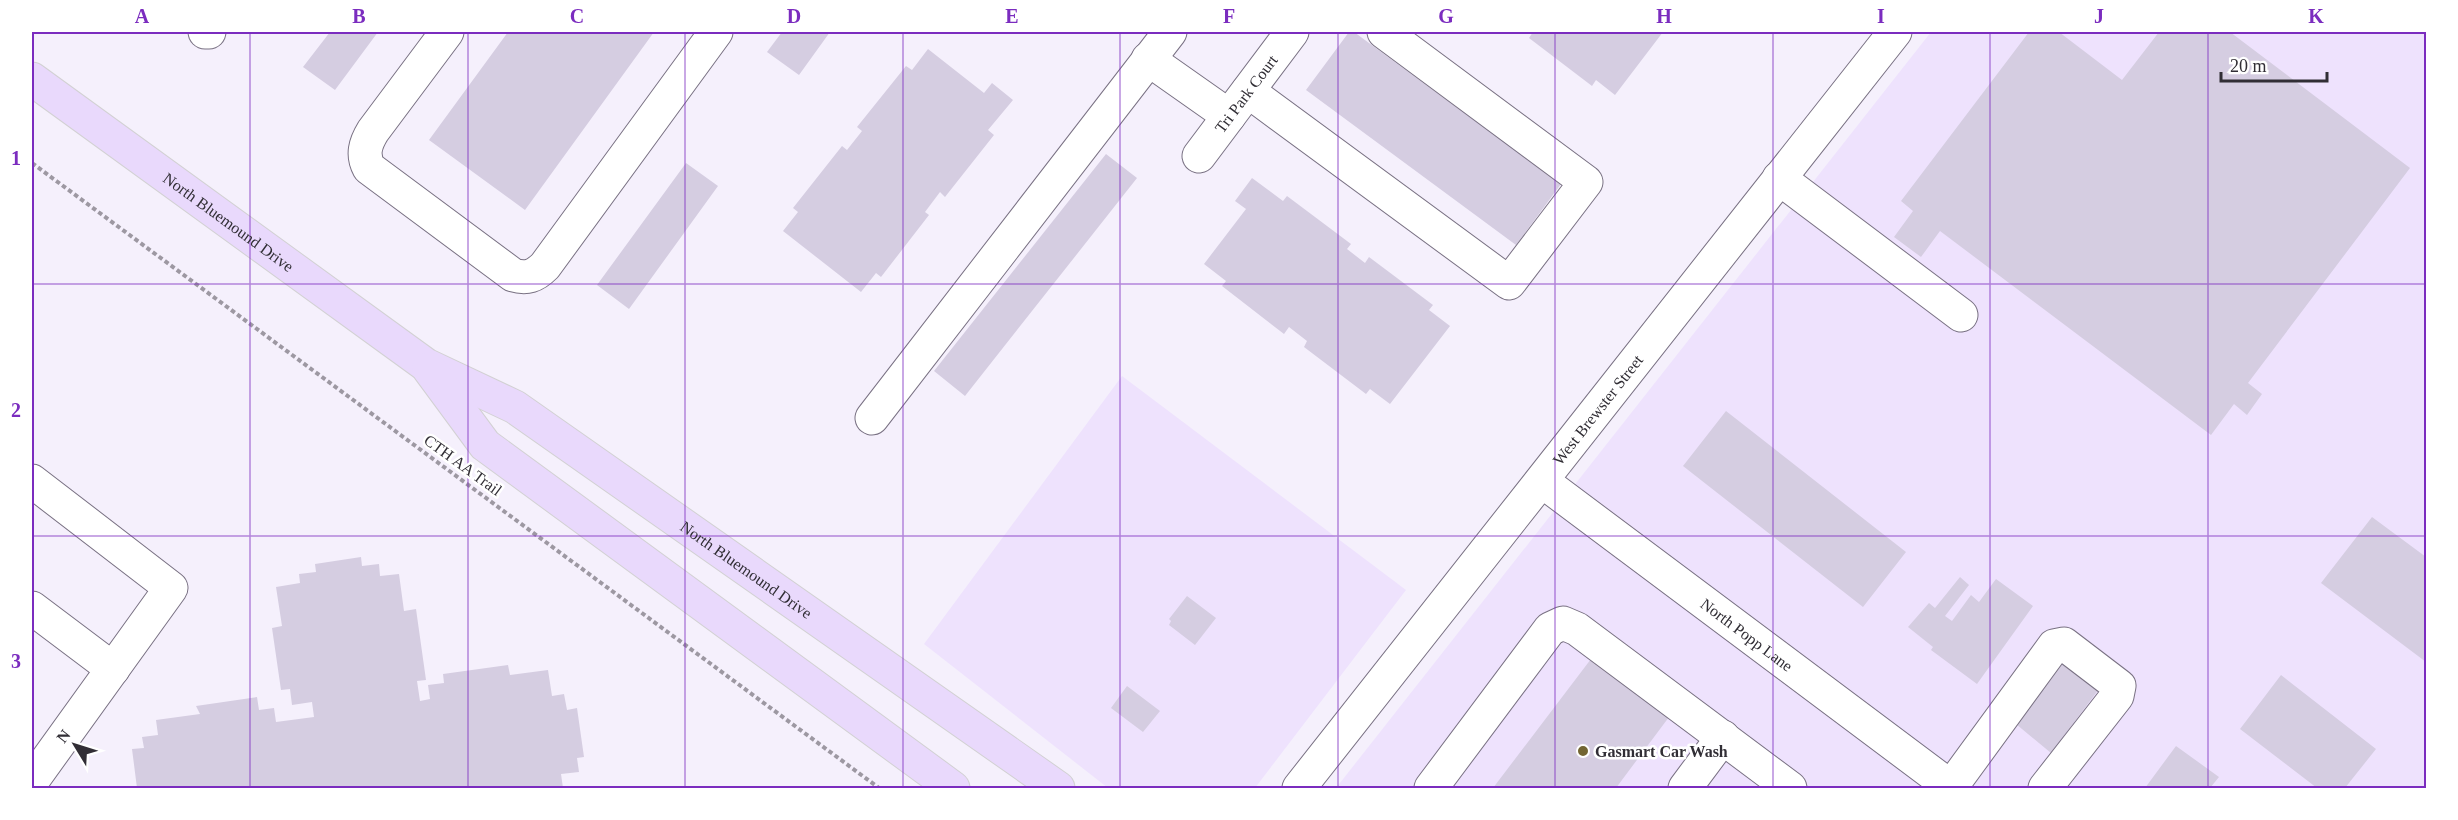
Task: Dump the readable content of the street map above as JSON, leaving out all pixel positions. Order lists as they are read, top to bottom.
{
  "streets": {
    "main road": ["North Bluemound Drive"],
    "street": ["Tri Park Court", "West Brewster Street", "North Popp Lane"],
    "path": ["CTH AA Trail"]
  },
  "crossings": [
    ["West Brewster Street", "North Popp Lane"]
  ],
  "places": ["Gasmart Car Wash"],
  "scale_bar": "20 m",
  "north": "top left",
  "grid": {
    "columns": [
      "A",
      "B",
      "C",
      "D",
      "E",
      "F",
      "G",
      "H",
      "I",
      "J",
      "K"
    ],
    "rows": ["1", "2", "3"]
  }
}
